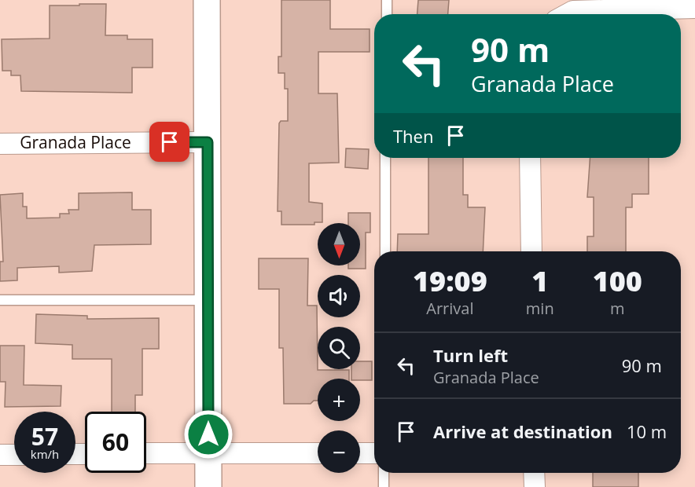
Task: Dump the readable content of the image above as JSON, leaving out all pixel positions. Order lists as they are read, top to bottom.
{
  "streets": {
    "street": ["Granada Place"]
  },
  "north": "bottom",
  "page": {
    "turn": ["90 m", "Granada Place"],
    "then": "Then",
    "map_buttons": ["+", "−"],
    "eta": [
      "19:09",
      "Arrival",
      "1",
      "min",
      "100",
      "m"
    ],
    "list": [
      {
        "name": "Turn left",
        "note": "Granada Place",
        "value": "90 m"
      },
      {
        "name": "Arrive at destination",
        "value": "10 m"
      }
    ],
    "speed": "57 km/h",
    "limit": "60"
  }
}
